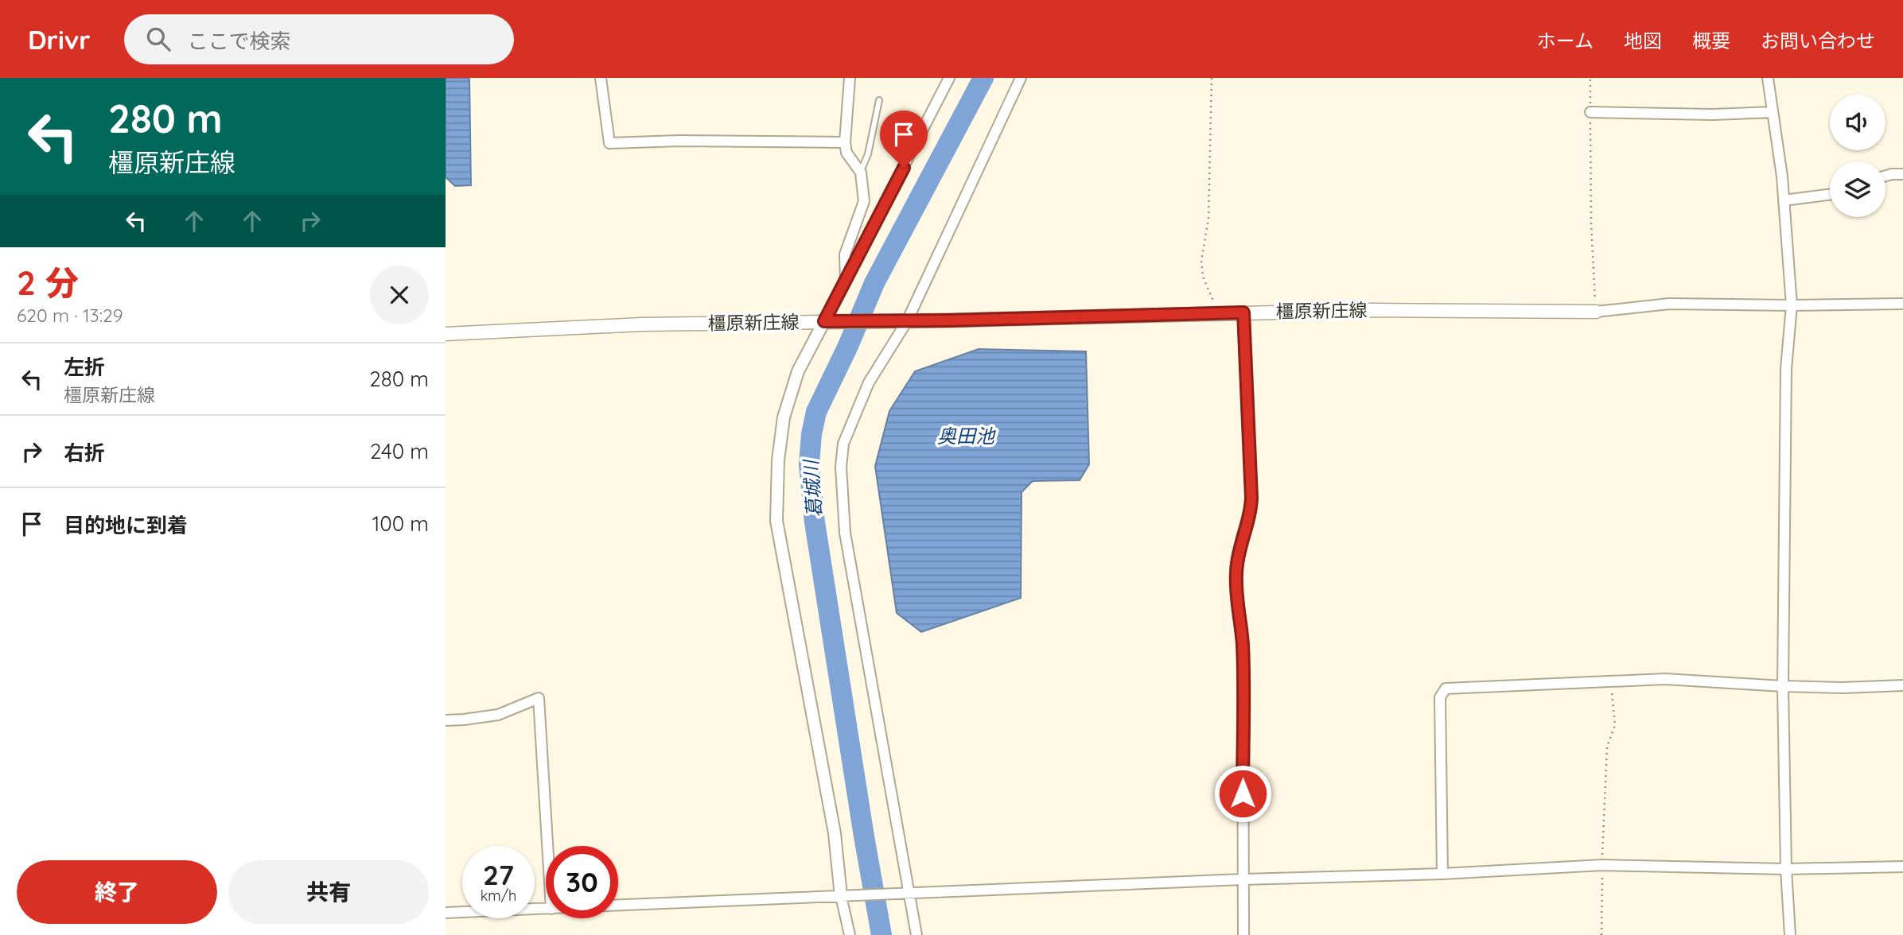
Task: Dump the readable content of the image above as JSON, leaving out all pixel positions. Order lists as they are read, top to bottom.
{
  "streets": {
    "main road": ["橿原新庄線"]
  },
  "water": ["奥田池", "葛城川"],
  "page": {
    "header": "Drivr",
    "search": "ここで検索",
    "nav": [
      "ホーム",
      "地図",
      "概要",
      "お問い合わせ"
    ],
    "turn": ["280 m", "橿原新庄線"],
    "heading": ["2 分", "620 m · 13:29"],
    "list": [
      {
        "name": "左折",
        "note": "橿原新庄線",
        "value": "280 m"
      },
      {
        "name": "右折",
        "value": "240 m"
      },
      {
        "name": "目的地に到着",
        "value": "100 m"
      }
    ],
    "speed": "27 km/h",
    "limit": "30",
    "buttons": ["終了", "共有"]
  }
}
